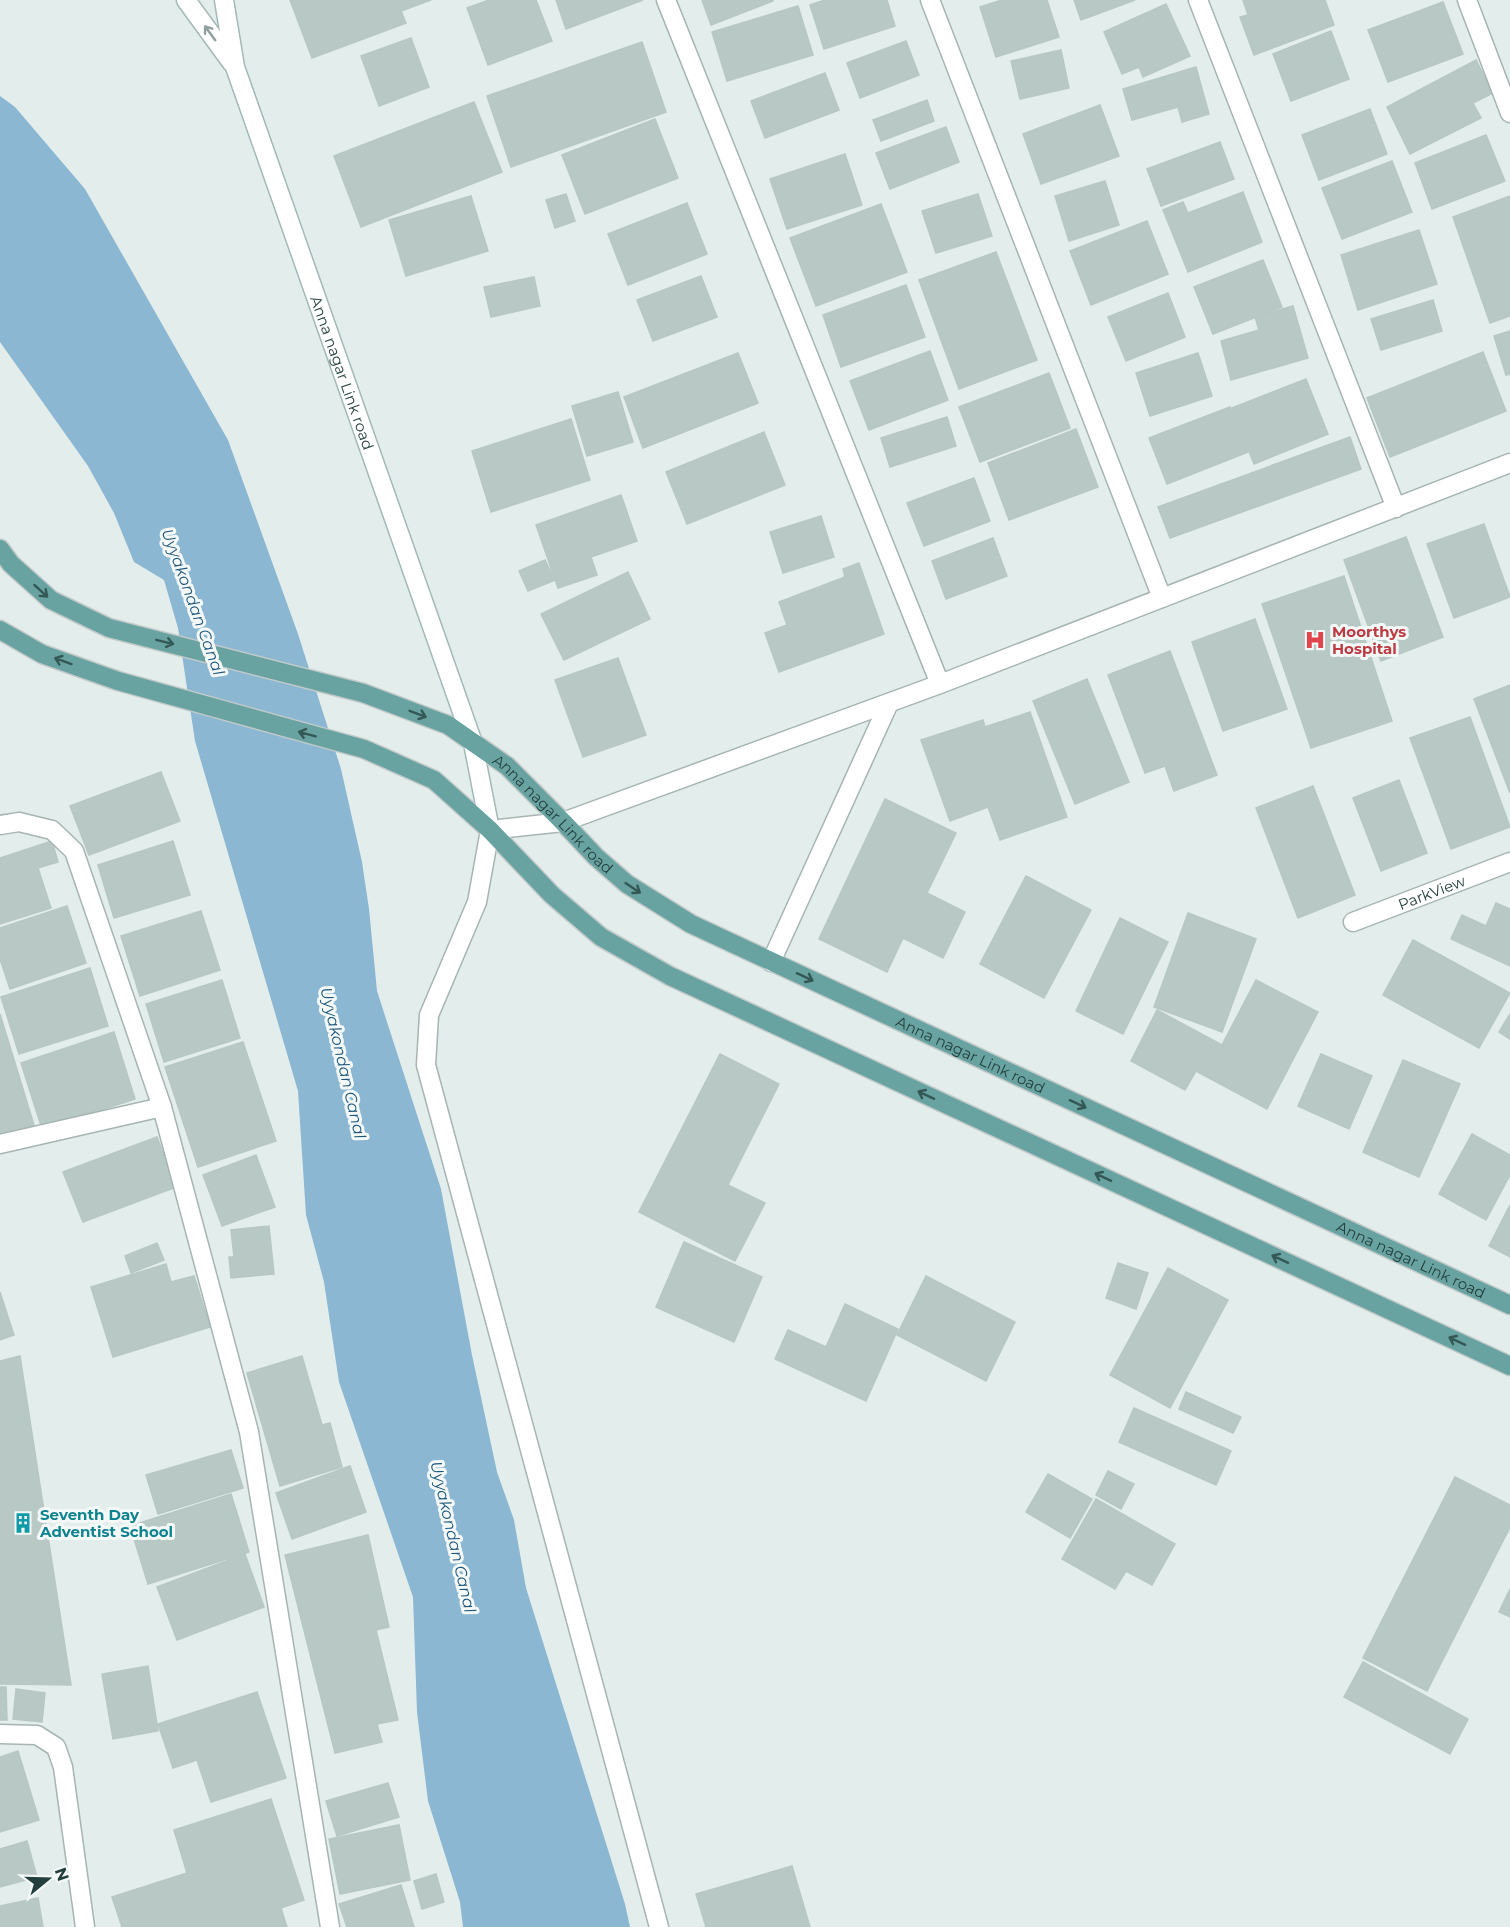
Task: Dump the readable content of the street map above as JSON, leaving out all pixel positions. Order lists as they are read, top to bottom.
{
  "streets": {
    "main road": ["Anna nagar Link road"],
    "street": ["ParkView"]
  },
  "one_way": ["Anna nagar Link road"],
  "water": ["Uyyakondan Canal"],
  "places": {
    "hospital": ["Moorthys Hospital"],
    "building": ["Seventh Day Adventist School"]
  },
  "north": "right"
}
